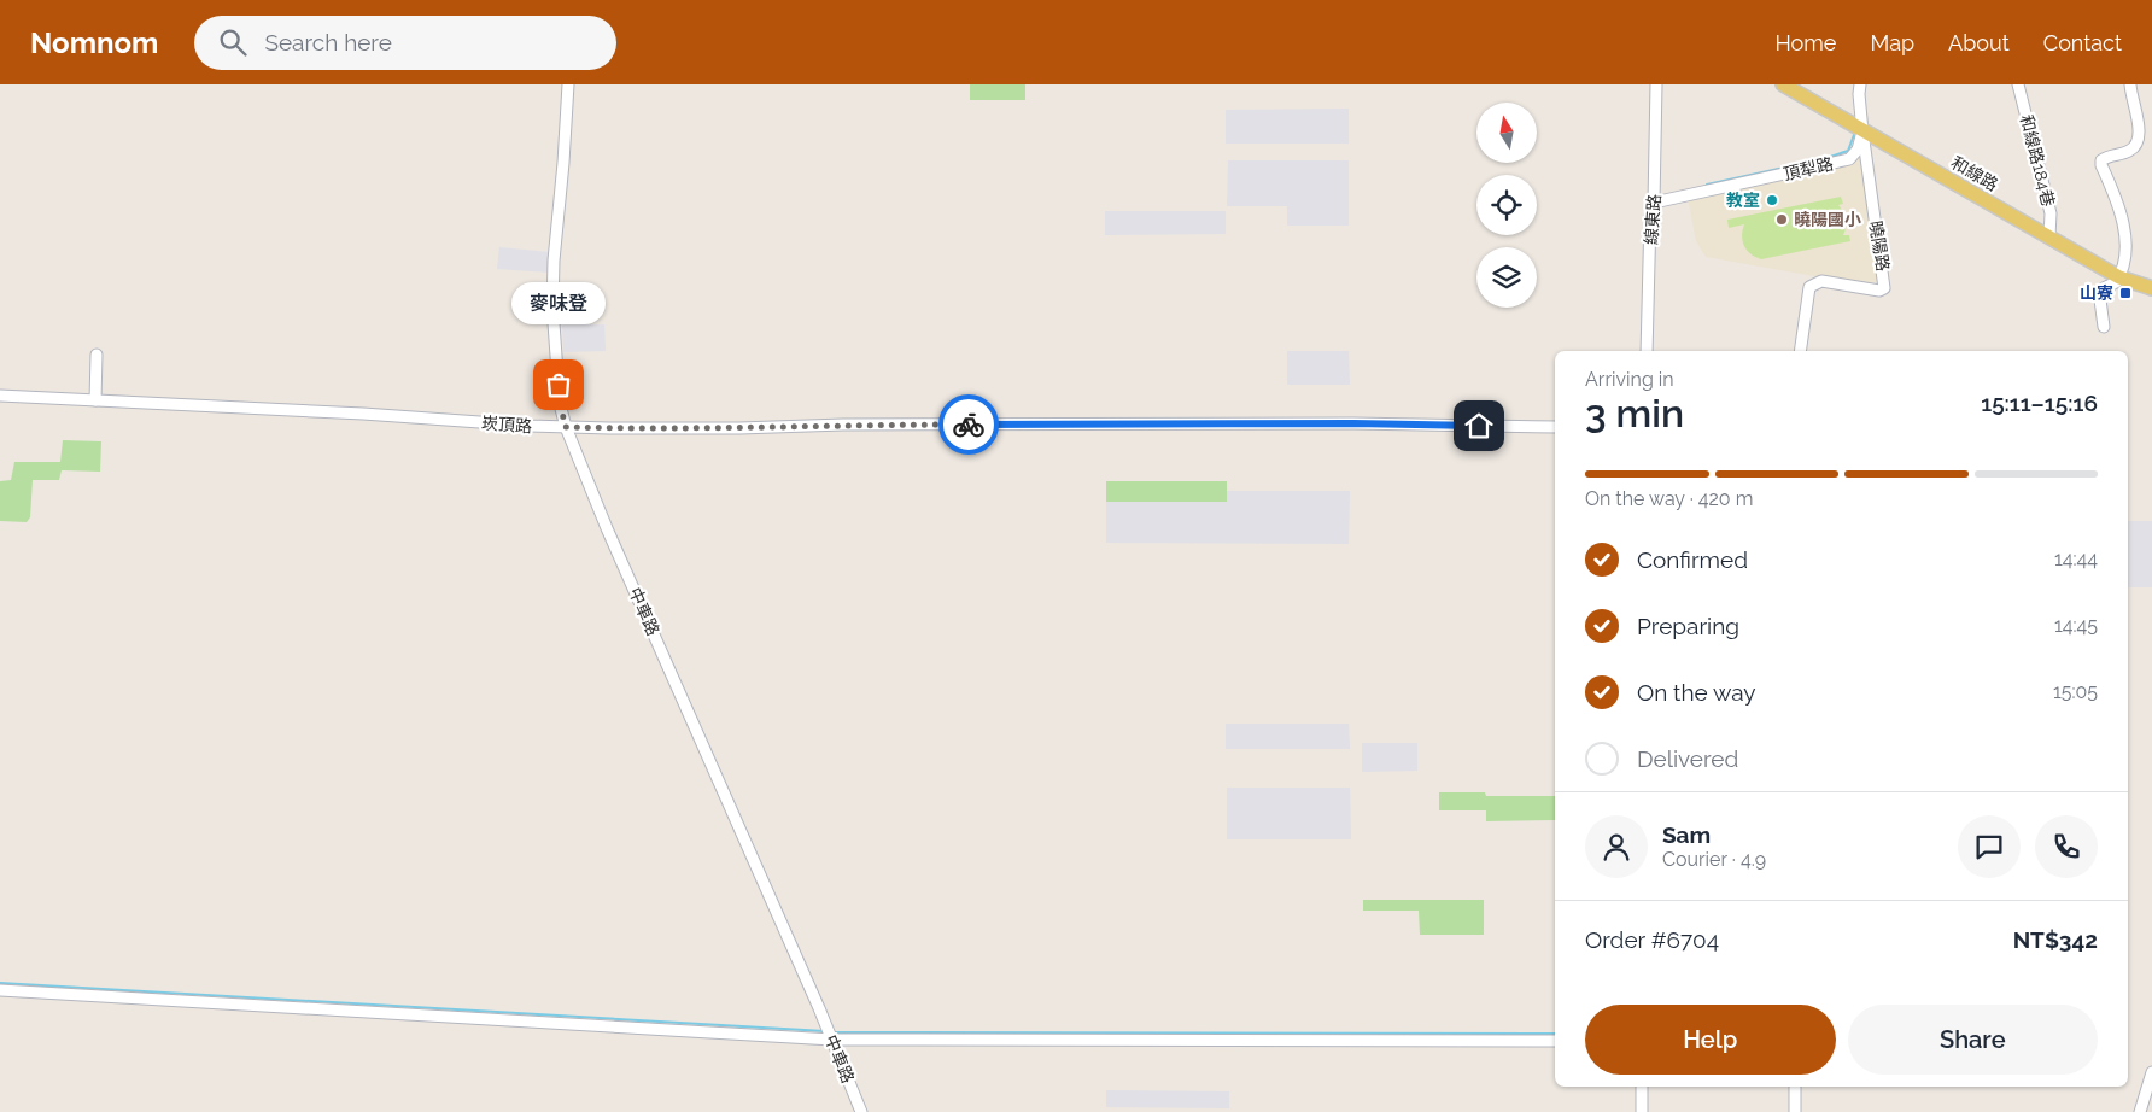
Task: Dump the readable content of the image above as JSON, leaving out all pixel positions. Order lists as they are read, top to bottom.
{
  "streets": {
    "main road": ["和線路"],
    "street": [
      "和線路184巷",
      "頂犁路",
      "線東路",
      "曉陽路",
      "崁頂路",
      "中車路"
    ]
  },
  "crossings": [
    ["和線路184巷", "和線路"],
    ["頂犁路", "和線路"],
    ["頂犁路", "線東路"],
    ["頂犁路", "曉陽路"],
    ["和線路", "曉陽路"],
    ["崁頂路", "中車路"]
  ],
  "places": {
    "other": ["教室", "曉陽國小", "麥味登"],
    "transit": ["山寮"]
  },
  "north": "top",
  "page": {
    "header": "Nomnom",
    "search": "Search here",
    "nav": [
      "Home",
      "Map",
      "About",
      "Contact"
    ],
    "bubble": "麥味登",
    "heading": ["3 min", "Arriving in", "15:11–15:16"],
    "panel": [
      "Sam",
      "Courier · 4.9",
      "Order #6704",
      "NT$342"
    ],
    "bar": "On the way · 420 m",
    "list": [
      ["Confirmed", "14:44"],
      ["Preparing", "14:45"],
      ["On the way", "15:05"],
      "Delivered"
    ],
    "buttons": ["Help", "Share"]
  }
}
